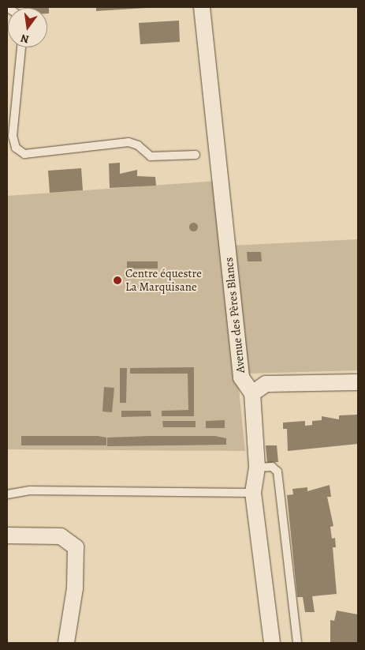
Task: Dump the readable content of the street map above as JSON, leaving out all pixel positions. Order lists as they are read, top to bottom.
{
  "streets": {
    "street": ["Avenue des Pères Blancs"]
  },
  "places": ["Centre équestre La Marquisane"],
  "north": "bottom"
}
